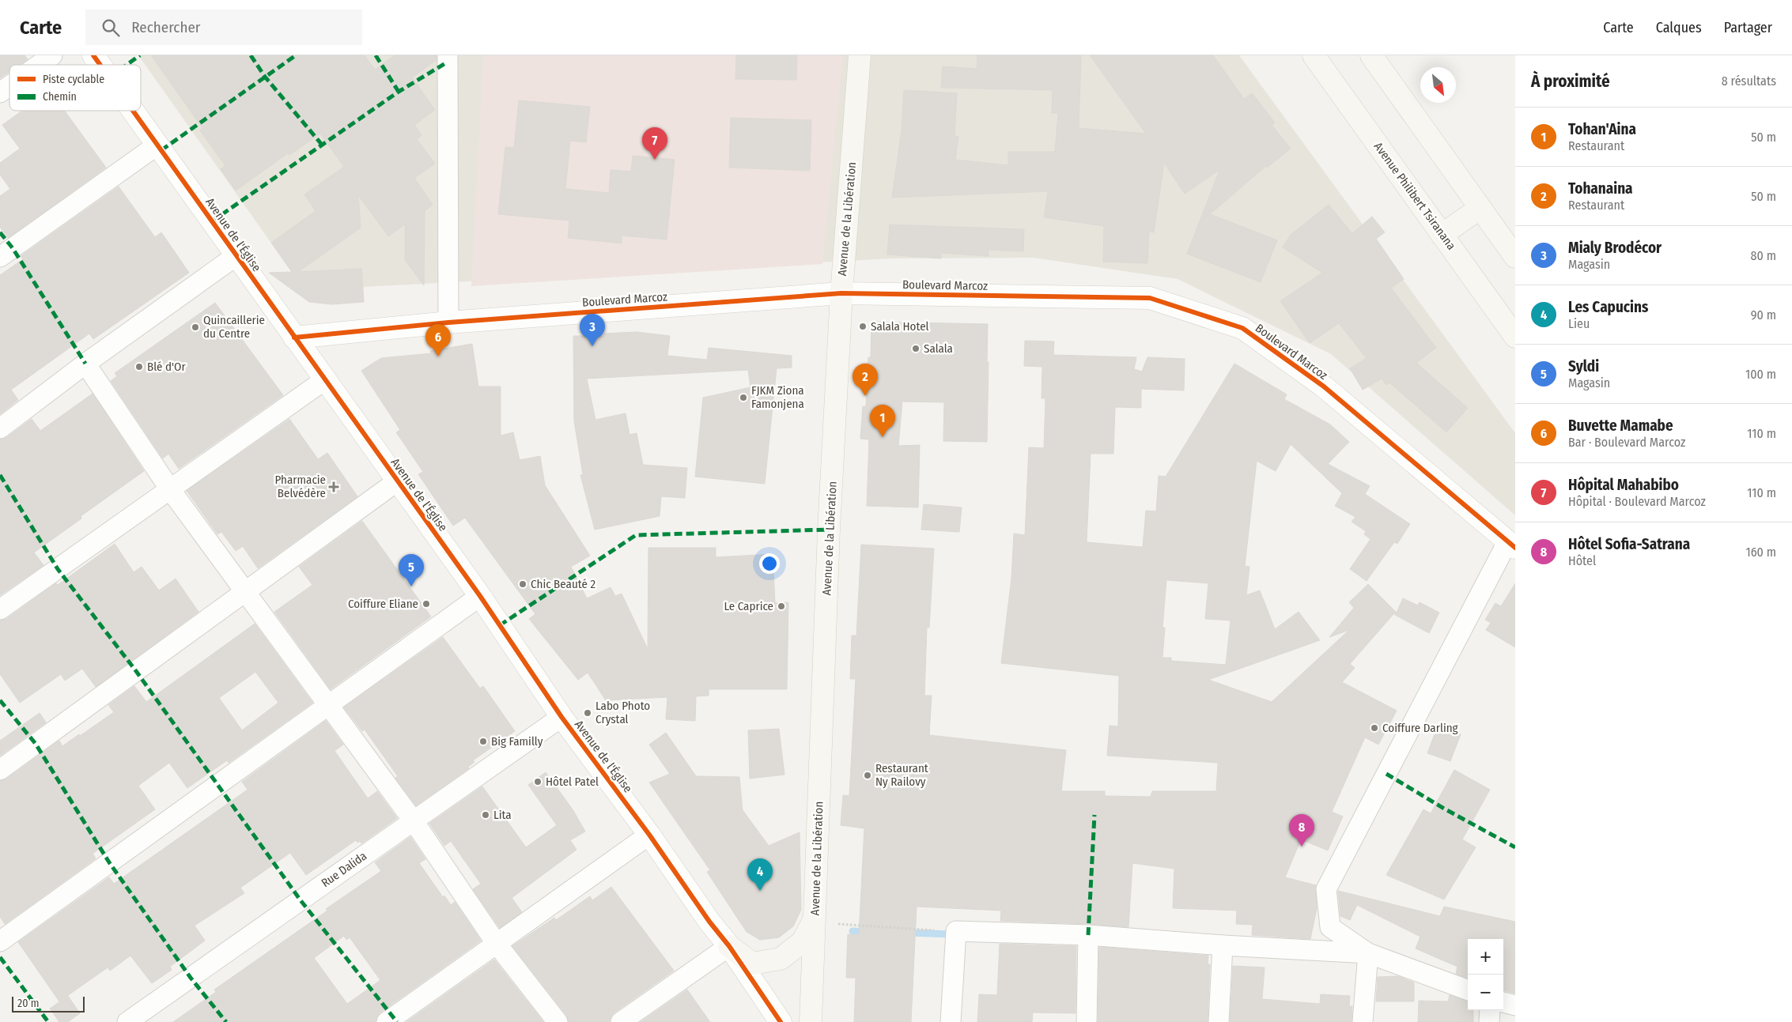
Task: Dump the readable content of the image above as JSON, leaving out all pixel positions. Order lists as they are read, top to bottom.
{
  "streets": {
    "main road": ["Avenue Philibert Tsiranana", "Avenue de la Libération"],
    "street": ["Avenue de l'Église", "Boulevard Marcoz", "Rue Dalida"]
  },
  "crossings": [
    ["Avenue de la Libération", "Boulevard Marcoz"],
    ["Avenue de l'Église", "Boulevard Marcoz"],
    ["Avenue de l'Église", "Rue Dalida"]
  ],
  "places": {
    "other": [
      "Salala Hotel",
      "Quincaillerie du Centre",
      "Salala",
      "Blé d'Or",
      "FJKM Ziona Famonjena",
      "Chic Beauté 2",
      "Coiffure Eliane",
      "Le Caprice",
      "Labo Photo Crystal",
      "Coiffure Darling",
      "Big Familly",
      "Restaurant Ny Railovy",
      "Hôtel Patel",
      "Lita"
    ],
    "health": ["Pharmacie Belvédère"]
  },
  "legend": ["Piste cyclable", "Chemin"],
  "scale_bar": "20 m",
  "north": "bottom right",
  "page": {
    "header": "Carte",
    "search": "Rechercher",
    "nav": ["Carte", "Calques", "Partager"],
    "heading": ["À proximité", "8 résultats"],
    "list": [
      {
        "mark": "1",
        "name": "Tohan'Aina",
        "note": "Restaurant",
        "value": "50 m"
      },
      {
        "mark": "2",
        "name": "Tohanaina",
        "note": "Restaurant",
        "value": "50 m"
      },
      {
        "mark": "3",
        "name": "Mialy Brodécor",
        "note": "Magasin",
        "value": "80 m"
      },
      {
        "mark": "4",
        "name": "Les Capucins",
        "note": "Lieu",
        "value": "90 m"
      },
      {
        "mark": "5",
        "name": "Syldi",
        "note": "Magasin",
        "value": "100 m"
      },
      {
        "mark": "6",
        "name": "Buvette Mamabe",
        "note": "Bar · Boulevard Marcoz",
        "value": "110 m"
      },
      {
        "mark": "7",
        "name": "Hôpital Mahabibo",
        "note": "Hôpital · Boulevard Marcoz",
        "value": "110 m"
      },
      {
        "mark": "8",
        "name": "Hôtel Sofia-Satrana",
        "note": "Hôtel",
        "value": "160 m"
      }
    ],
    "pins": [
      "7",
      "3",
      "6",
      "2",
      "1",
      "5",
      "8",
      "4"
    ],
    "map_buttons": ["+", "−"],
    "scale": "20 m"
  }
}
